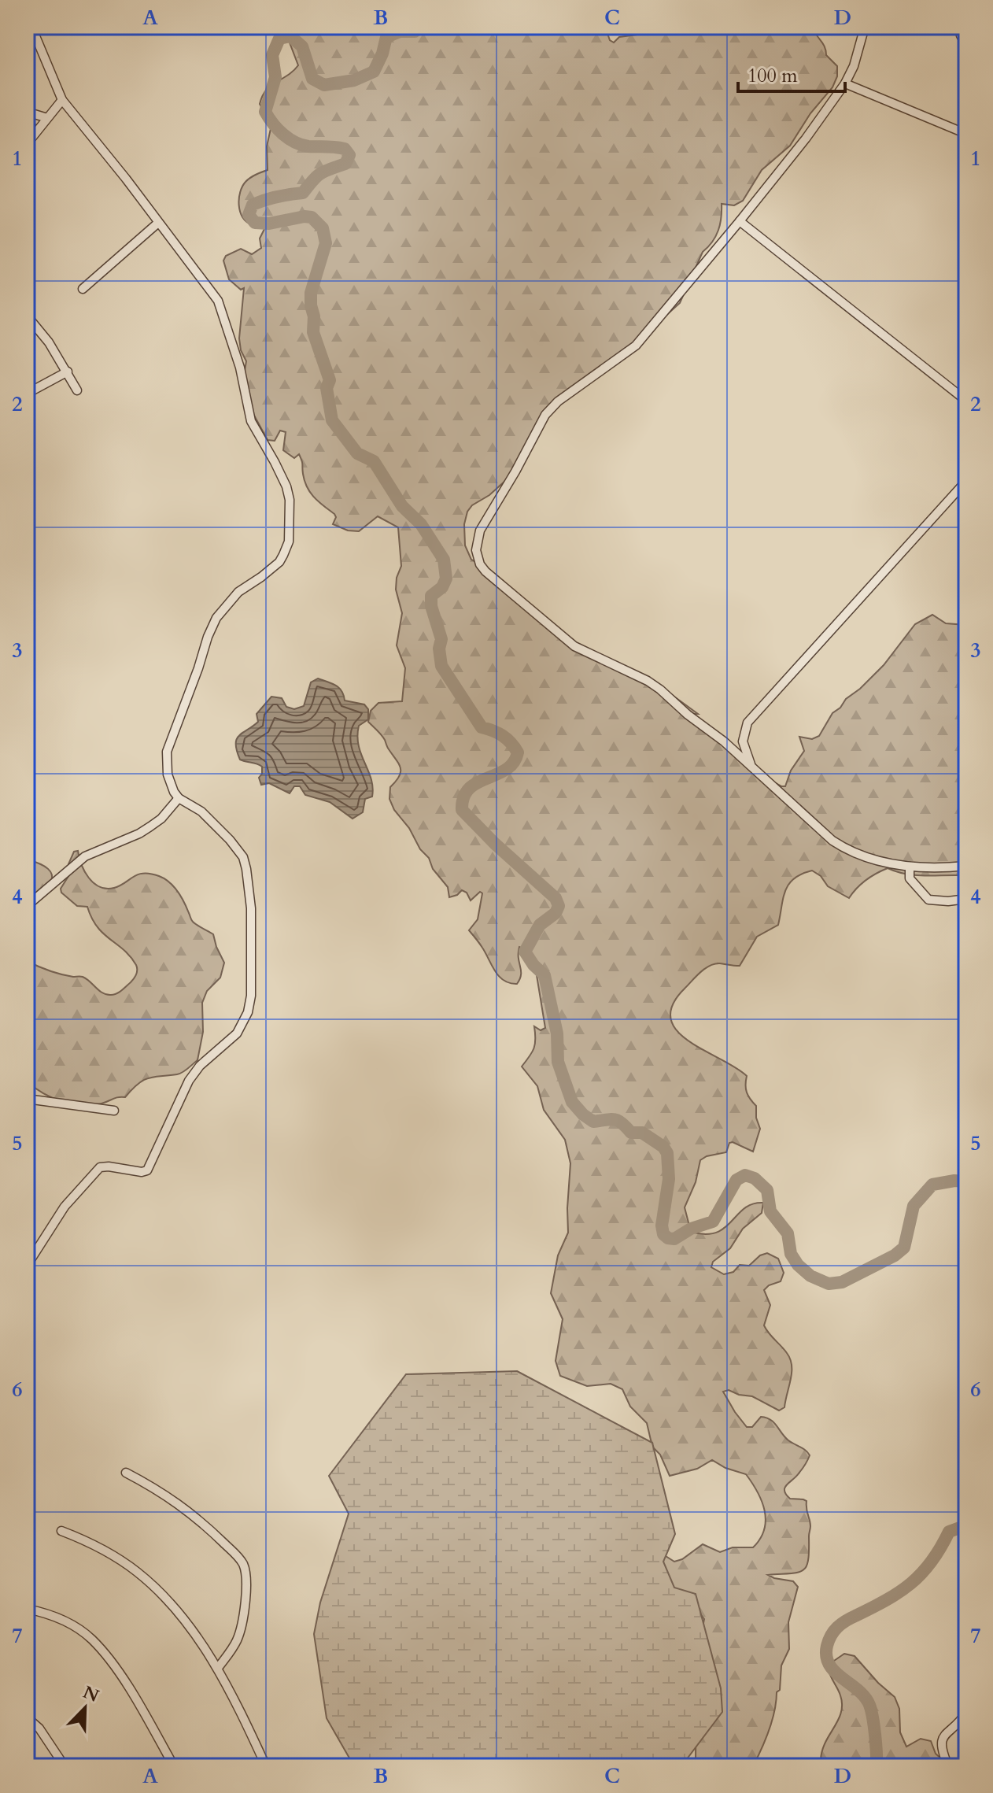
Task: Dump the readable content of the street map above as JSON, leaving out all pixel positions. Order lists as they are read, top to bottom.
{
  "scale_bar": "100 m",
  "north": "top right",
  "grid": {
    "columns": [
      "A",
      "B",
      "C",
      "D"
    ],
    "rows": [
      "1",
      "2",
      "3",
      "4",
      "5",
      "6",
      "7"
    ]
  }
}
